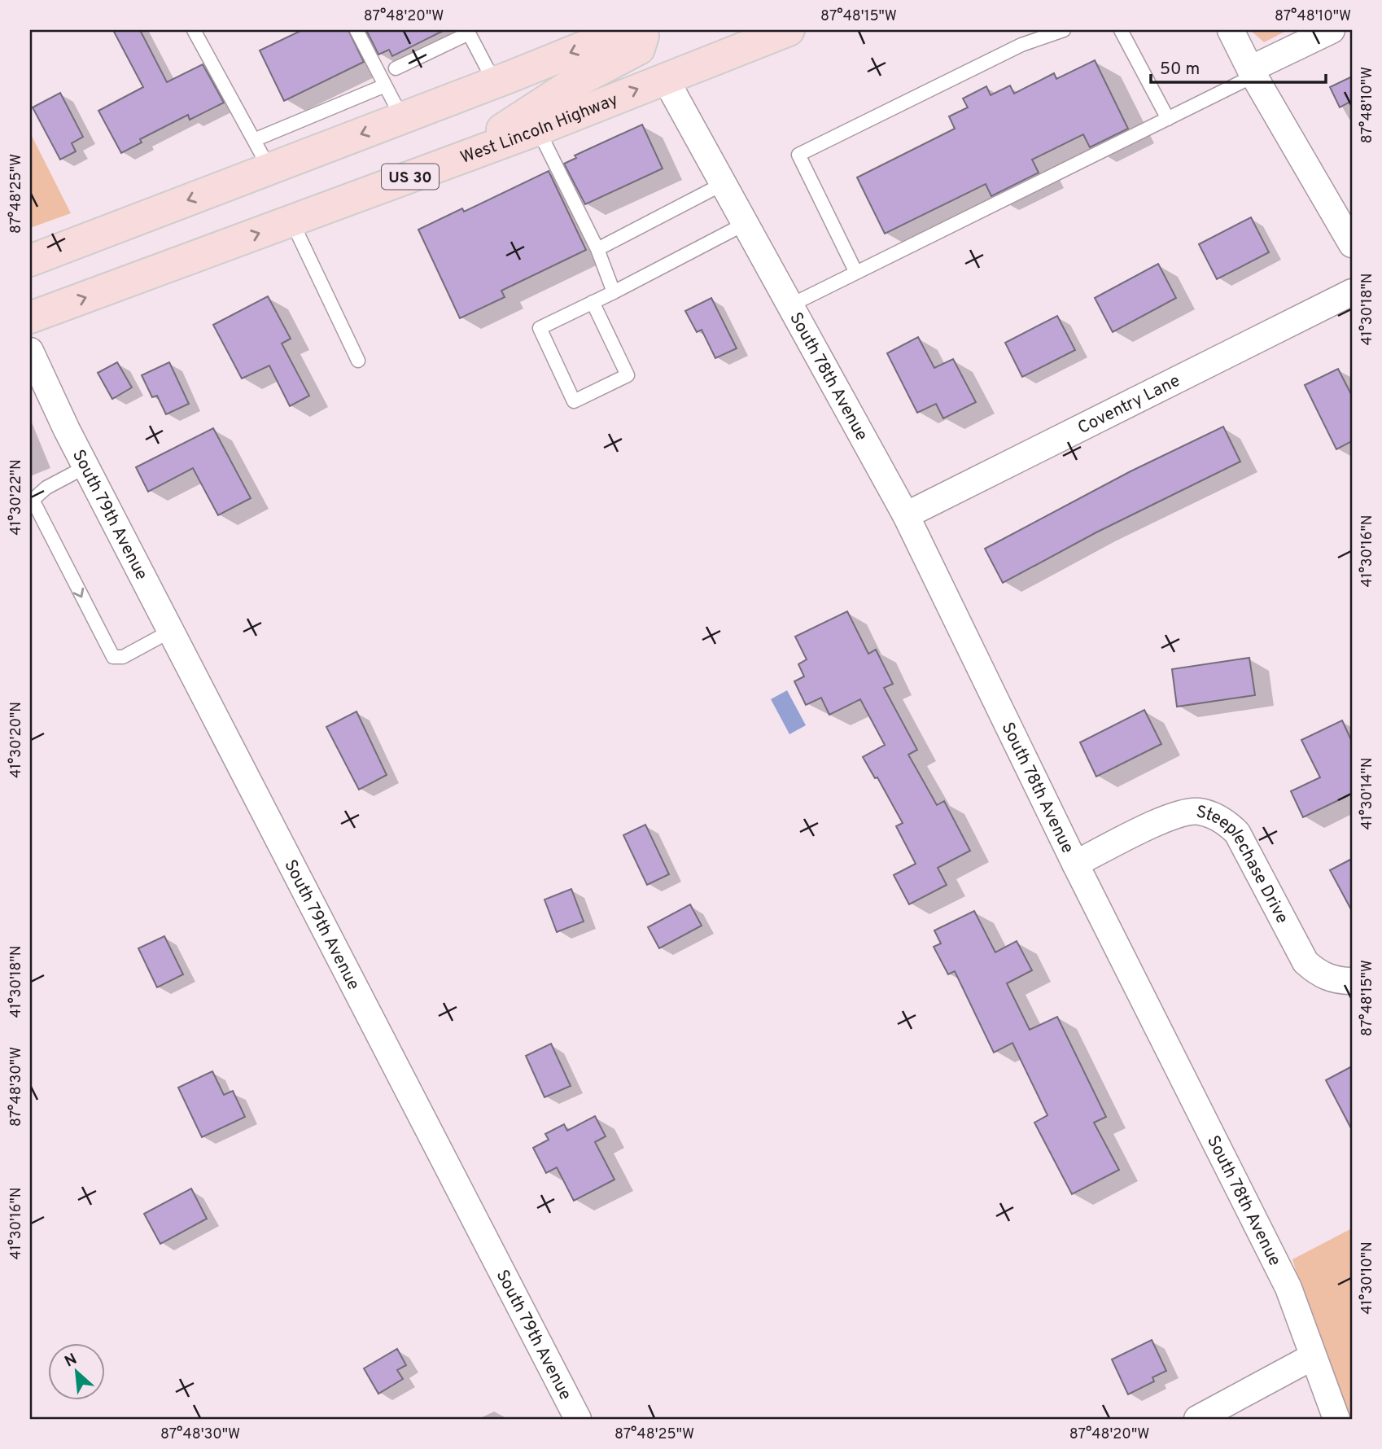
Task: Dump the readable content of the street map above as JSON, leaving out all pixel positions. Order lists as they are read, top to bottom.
{
  "streets": {
    "main road": ["West Lincoln Highway", "US 30"],
    "street": [
      "South 78th Avenue",
      "Coventry Lane",
      "South 79th Avenue",
      "Steeplechase Drive"
    ]
  },
  "crossings": [
    ["West Lincoln Highway", "South 78th Avenue"],
    ["South 78th Avenue", "Coventry Lane"],
    ["South 78th Avenue", "Steeplechase Drive"]
  ],
  "scale_bar": "50 m",
  "north": "top left",
  "coordinates": [
    "87°48'20\"W",
    "87°48'15\"W",
    "87°48'10\"W",
    "87°48'25\"W",
    "41°30'18\"N",
    "41°30'22\"N",
    "41°30'16\"N",
    "41°30'20\"N",
    "41°30'14\"N",
    "87°48'30\"W",
    "41°30'10\"N"
  ]
}
